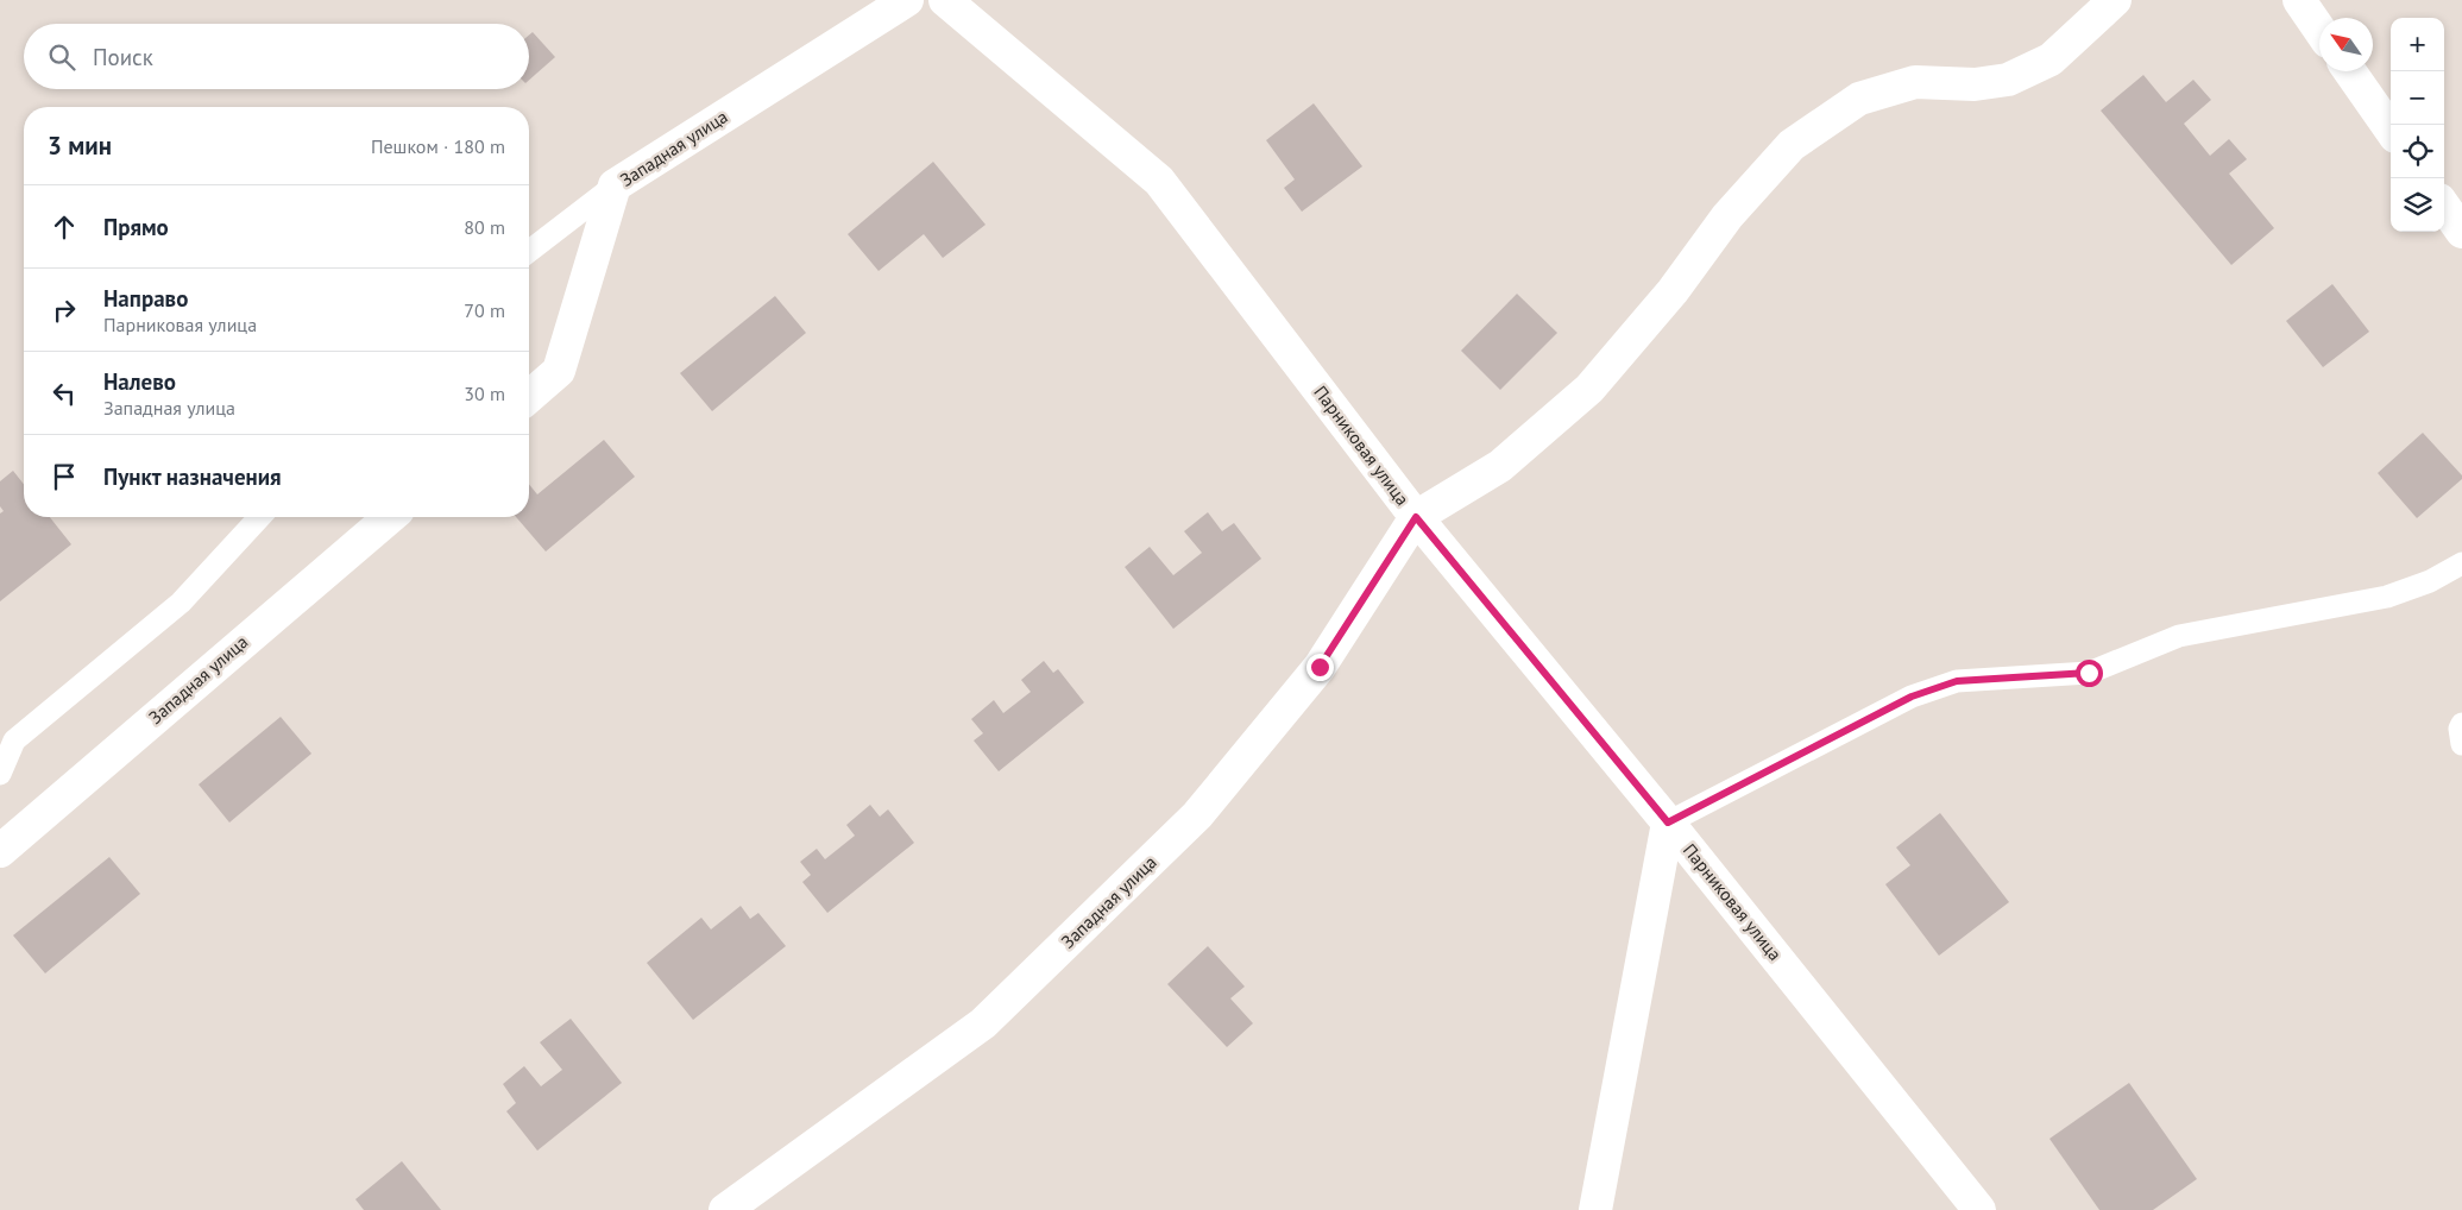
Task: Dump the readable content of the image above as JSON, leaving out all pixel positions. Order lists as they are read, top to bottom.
{
  "streets": {
    "street": ["Западная улица", "Парниковая улица"]
  },
  "crossings": [
    ["Западная улица", "Парниковая улица"]
  ],
  "north": "top left",
  "page": {
    "map_buttons": ["+", "−"],
    "search": "Поиск",
    "heading": ["3 мин", "Пешком · 180 m"],
    "list": [
      ["Прямо", "80 m"],
      ["Направо", "Парниковая улица", "70 m"],
      ["Налево", "Западная улица", "30 m"],
      "Пункт назначения"
    ]
  }
}
